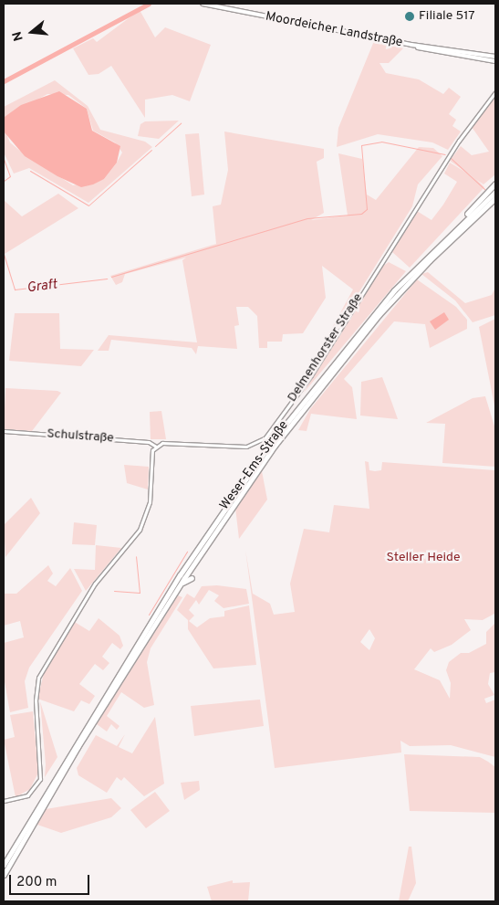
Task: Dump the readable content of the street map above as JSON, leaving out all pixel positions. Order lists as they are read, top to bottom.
{
  "streets": {
    "highway": ["Weser-Ems-Straße"],
    "main road": ["Moordeicher Landstraße"],
    "street": ["Delmenhorster Straße", "Schulstraße"]
  },
  "crossings": [
    ["Delmenhorster Straße", "Schulstraße"]
  ],
  "water": ["Graft"],
  "parks": ["Steller Heide"],
  "places": ["Filiale 517"],
  "scale_bar": "200 m",
  "north": "left"
}
